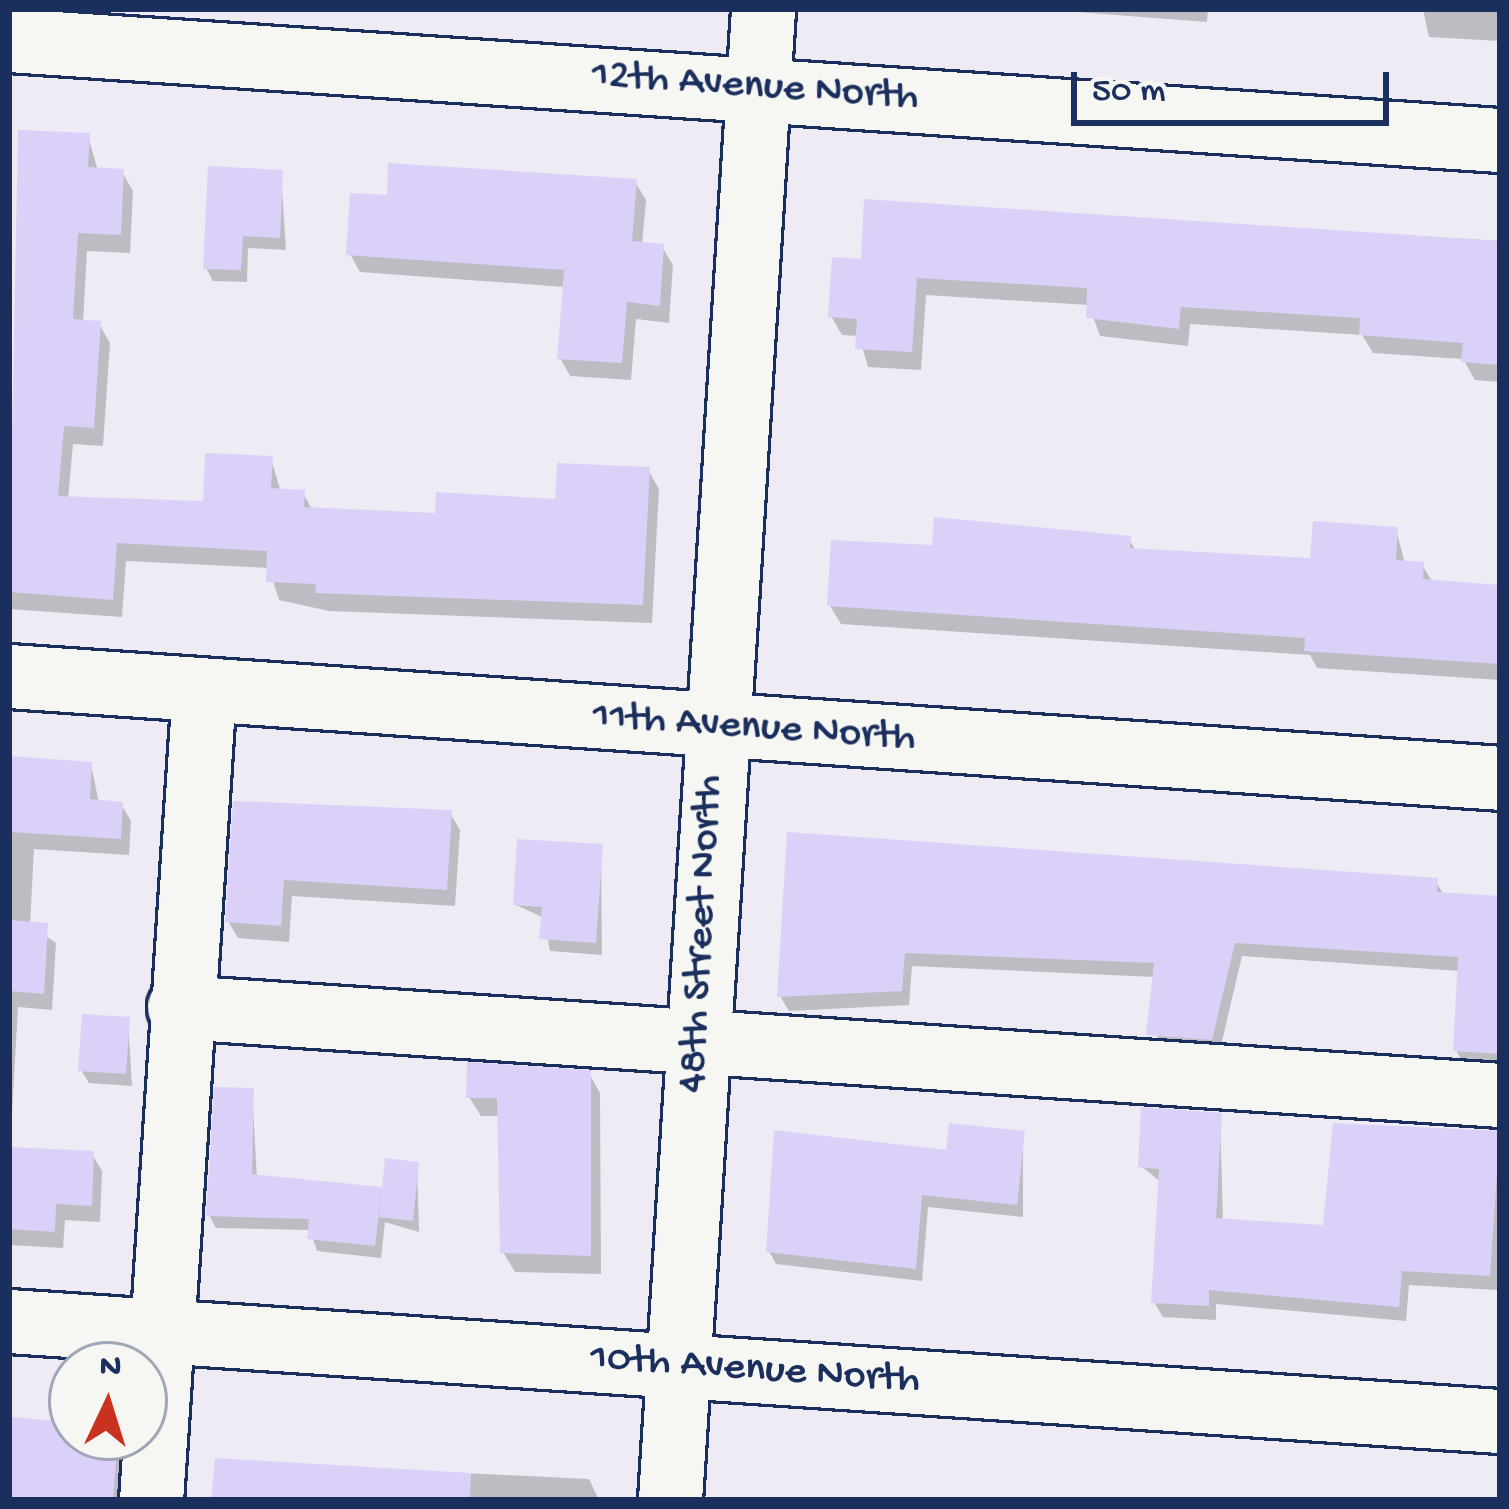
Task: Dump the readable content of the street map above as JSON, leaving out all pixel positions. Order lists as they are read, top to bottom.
{
  "streets": {
    "street": [
      "12th Avenue North",
      "11th Avenue North",
      "48th Street North",
      "10th Avenue North"
    ]
  },
  "crossings": [
    ["12th Avenue North", "48th Street North"],
    ["11th Avenue North", "48th Street North"],
    ["48th Street North", "10th Avenue North"]
  ],
  "scale_bar": "50 m",
  "north": "top"
}
